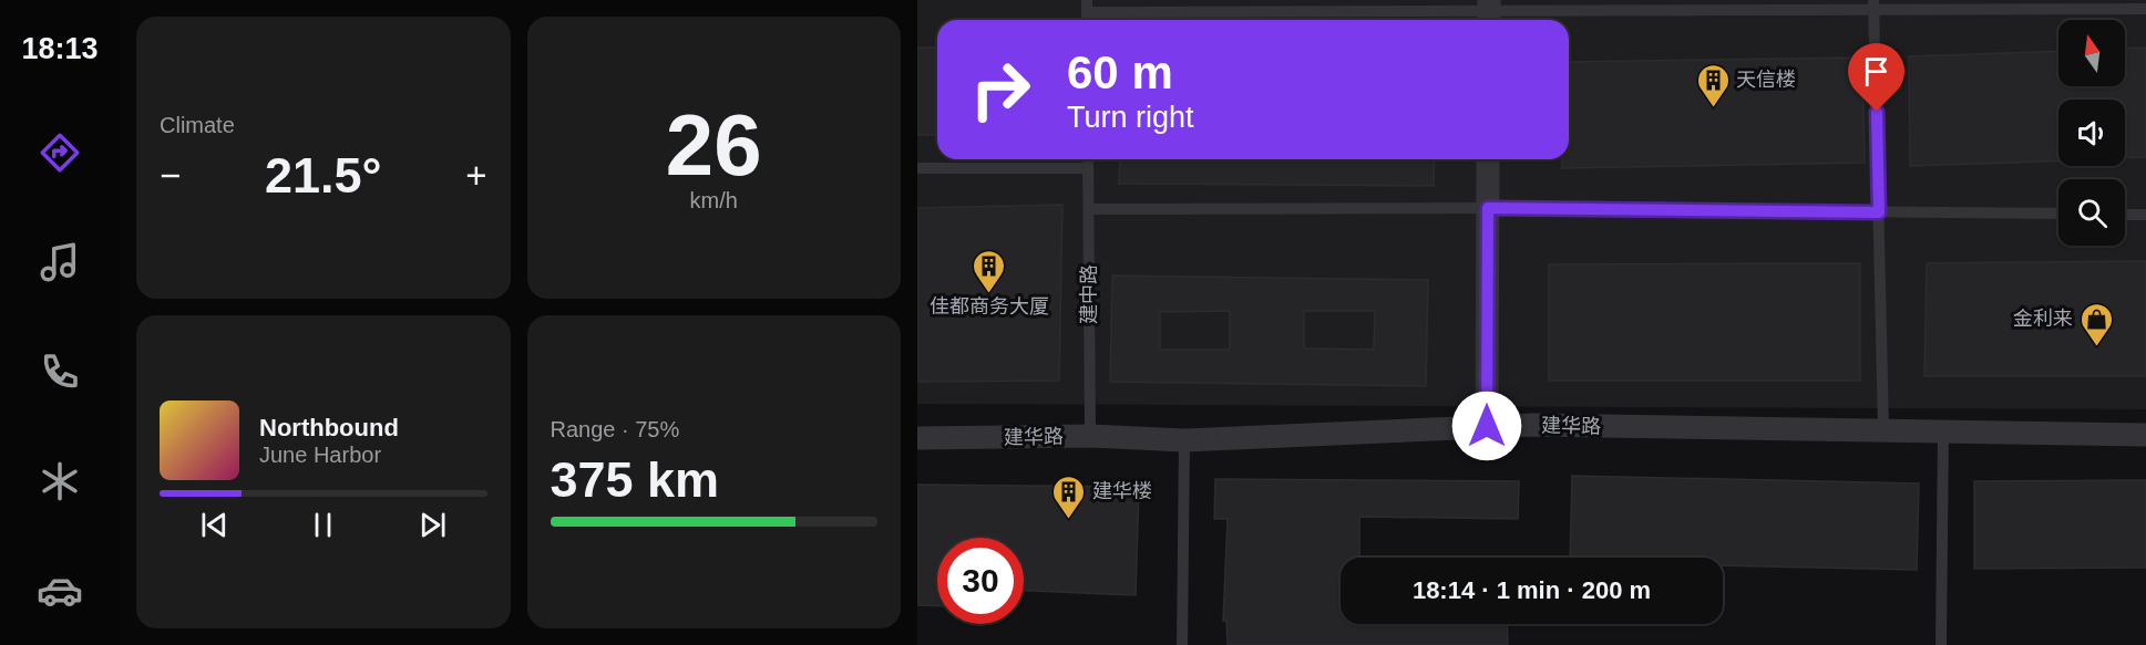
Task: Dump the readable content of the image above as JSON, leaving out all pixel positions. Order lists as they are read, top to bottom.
{
  "streets": {
    "street": ["建华路"],
    "lane": ["建中路"]
  },
  "crossings": [
    ["建中路", "建华路"]
  ],
  "places": {
    "building": ["天信楼", "佳都商务大厦", "建华楼"],
    "shop": ["金利来"]
  },
  "north": "top",
  "page": {
    "tabs": "18:13",
    "tile": [
      "Climate",
      ["26", "km/h"],
      ["Range · 75%", "375 km"]
    ],
    "turn": ["60 m", "Turn right"],
    "heat": ["−", "21.5°", "+"],
    "song": ["Northbound", "June Harbor"],
    "limit": "30",
    "trip": "18:14 · 1 min · 200 m"
  }
}
